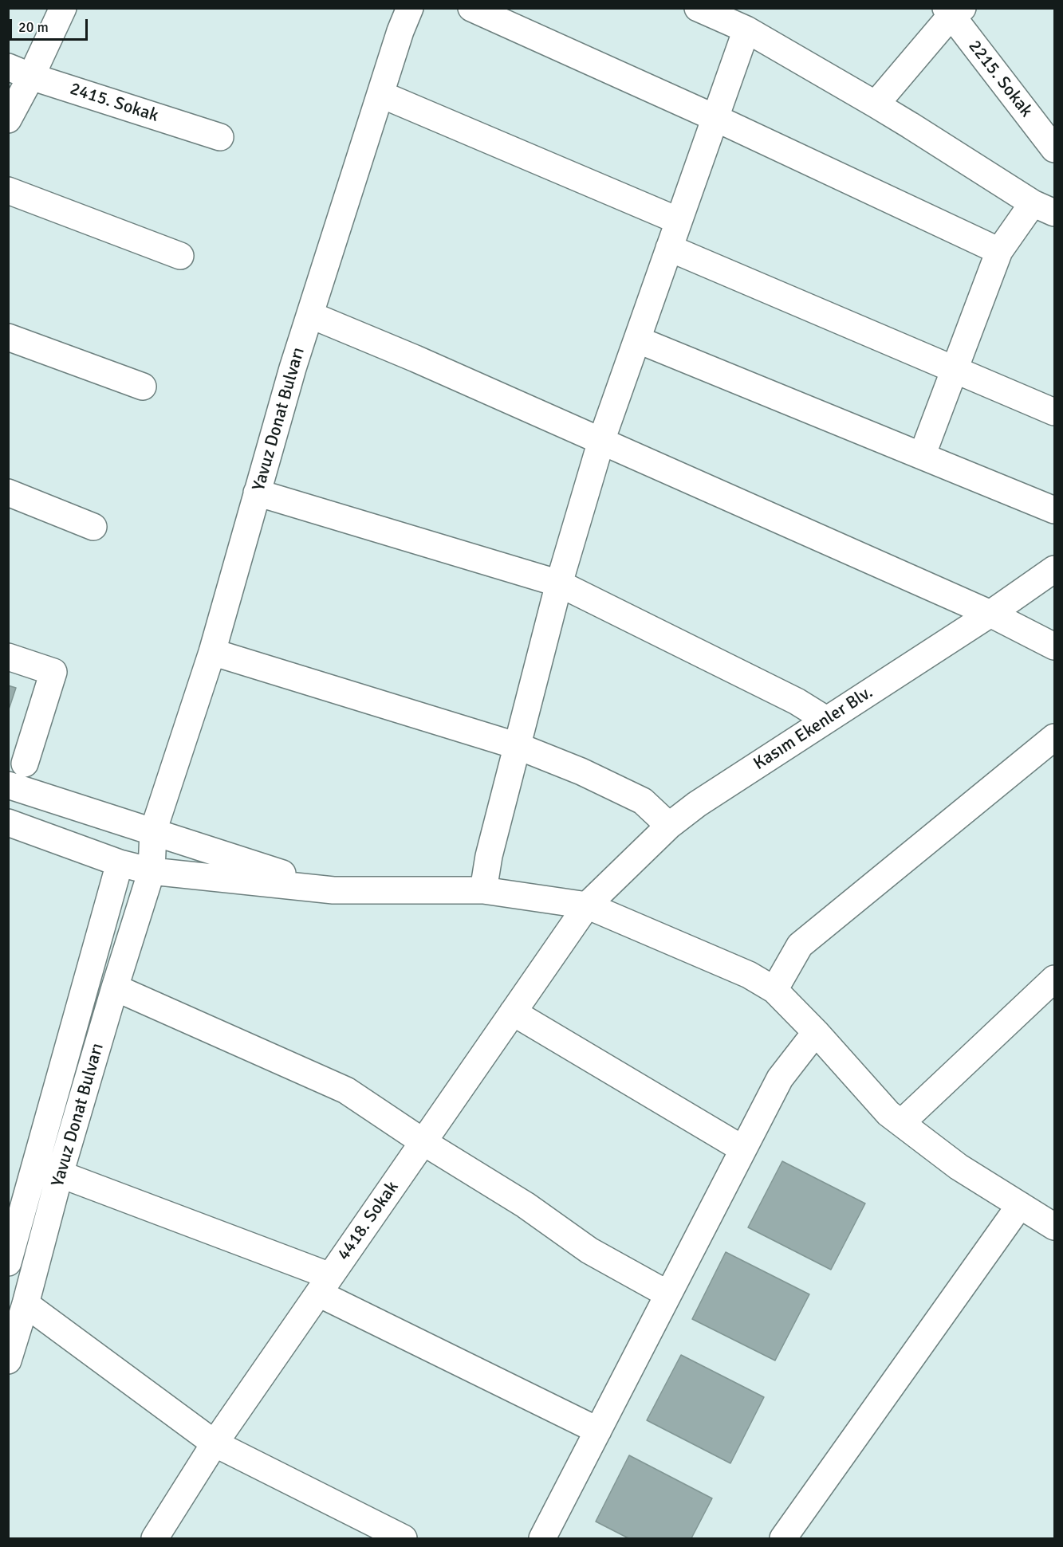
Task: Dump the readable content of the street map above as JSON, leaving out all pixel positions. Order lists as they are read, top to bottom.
{
  "streets": {
    "street": [
      "2215. Sokak",
      "2415. Sokak",
      "Yavuz Donat Bulvarı",
      "Kasım Ekenler Blv.",
      "4418. Sokak"
    ]
  },
  "crossings": [
    ["Kasım Ekenler Blv.", "4418. Sokak"]
  ],
  "scale_bar": "20 m"
}
